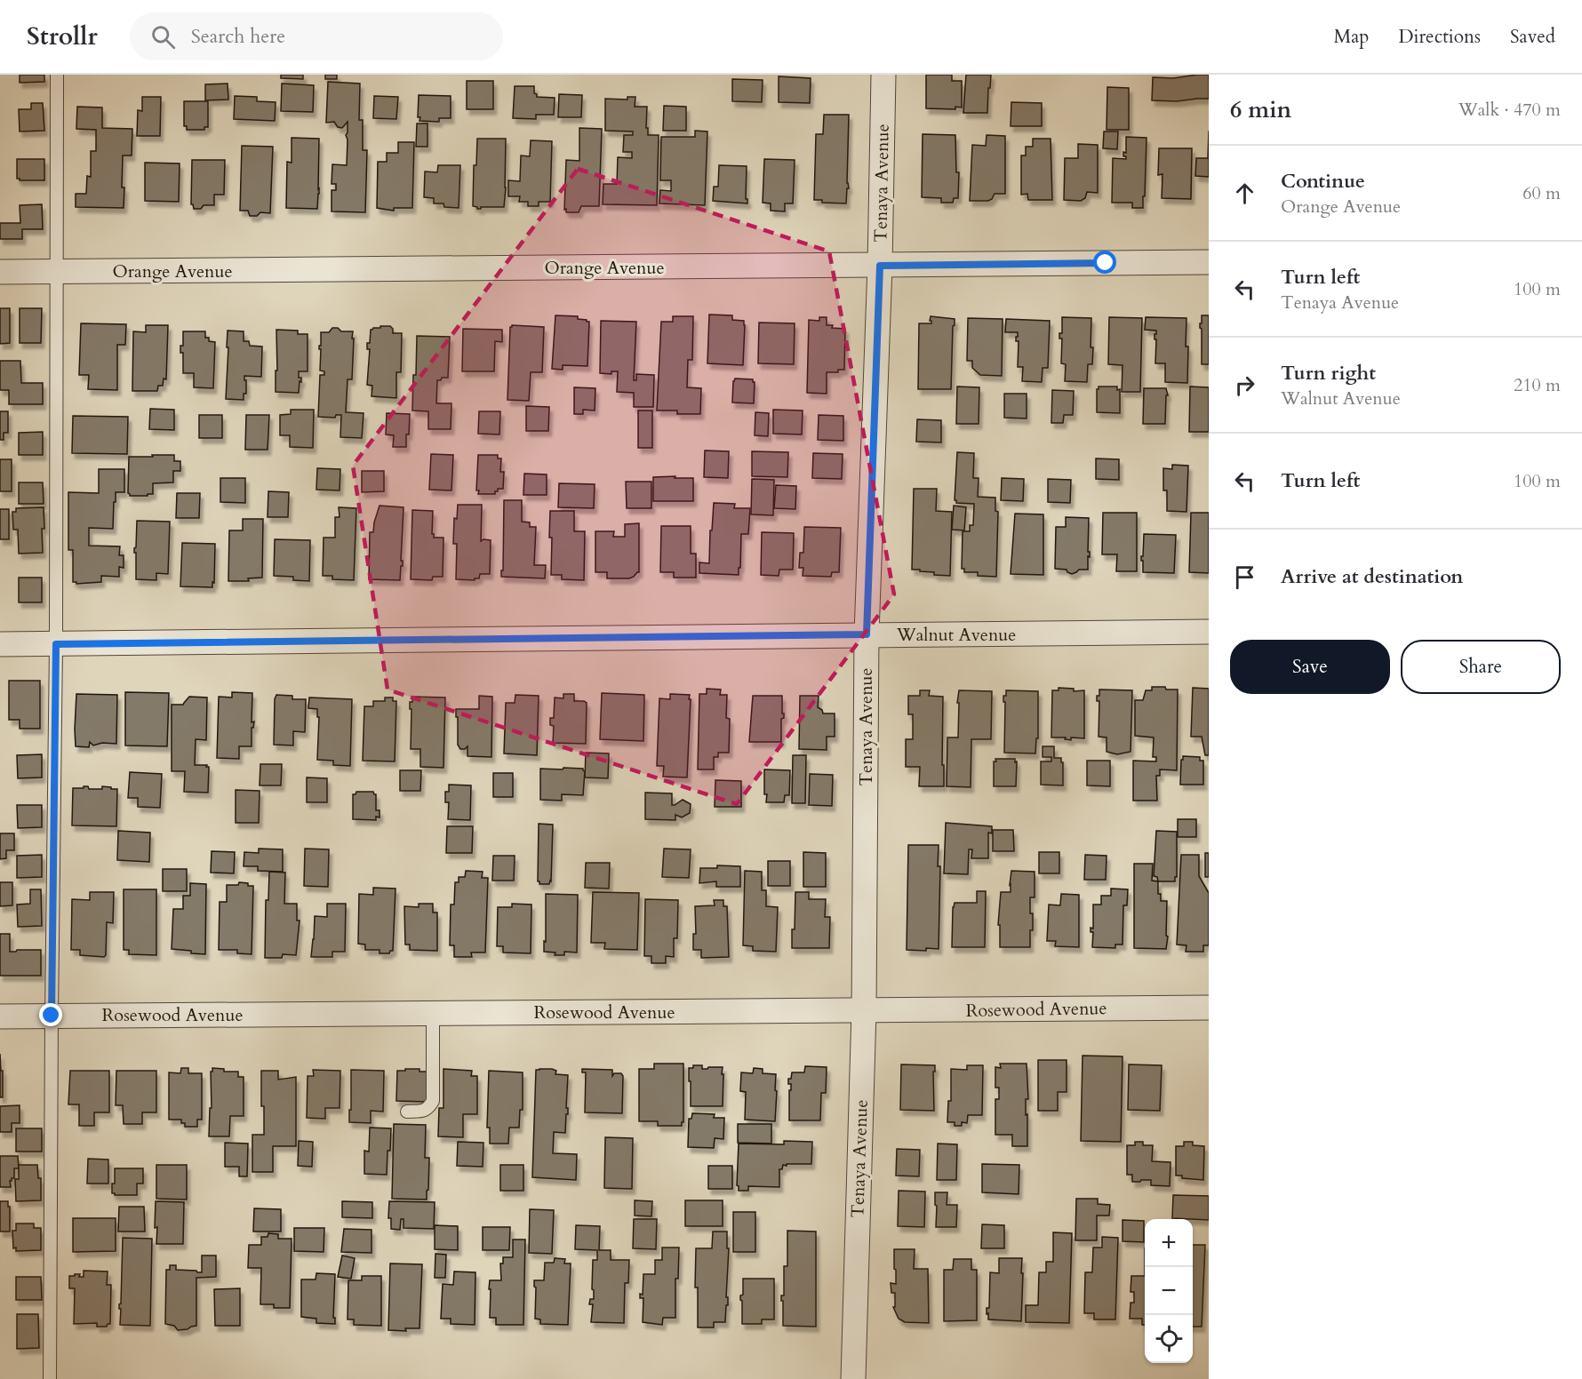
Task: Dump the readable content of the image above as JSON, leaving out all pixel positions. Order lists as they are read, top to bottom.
{
  "streets": {
    "street": [
      "Tenaya Avenue",
      "Orange Avenue",
      "Walnut Avenue",
      "Rosewood Avenue"
    ]
  },
  "crossings": [
    ["Tenaya Avenue", "Orange Avenue"],
    ["Tenaya Avenue", "Walnut Avenue"],
    ["Tenaya Avenue", "Rosewood Avenue"]
  ],
  "page": {
    "header": "Strollr",
    "search": "Search here",
    "nav": ["Map", "Directions", "Saved"],
    "heading": ["6 min", "Walk · 470 m"],
    "list": [
      ["Continue", "Orange Avenue", "60 m"],
      ["Turn left", "Tenaya Avenue", "100 m"],
      ["Turn right", "Walnut Avenue", "210 m"],
      ["Turn left", "100 m"],
      "Arrive at destination"
    ],
    "buttons": ["Save", "Share"],
    "map_buttons": ["+", "−"]
  }
}
